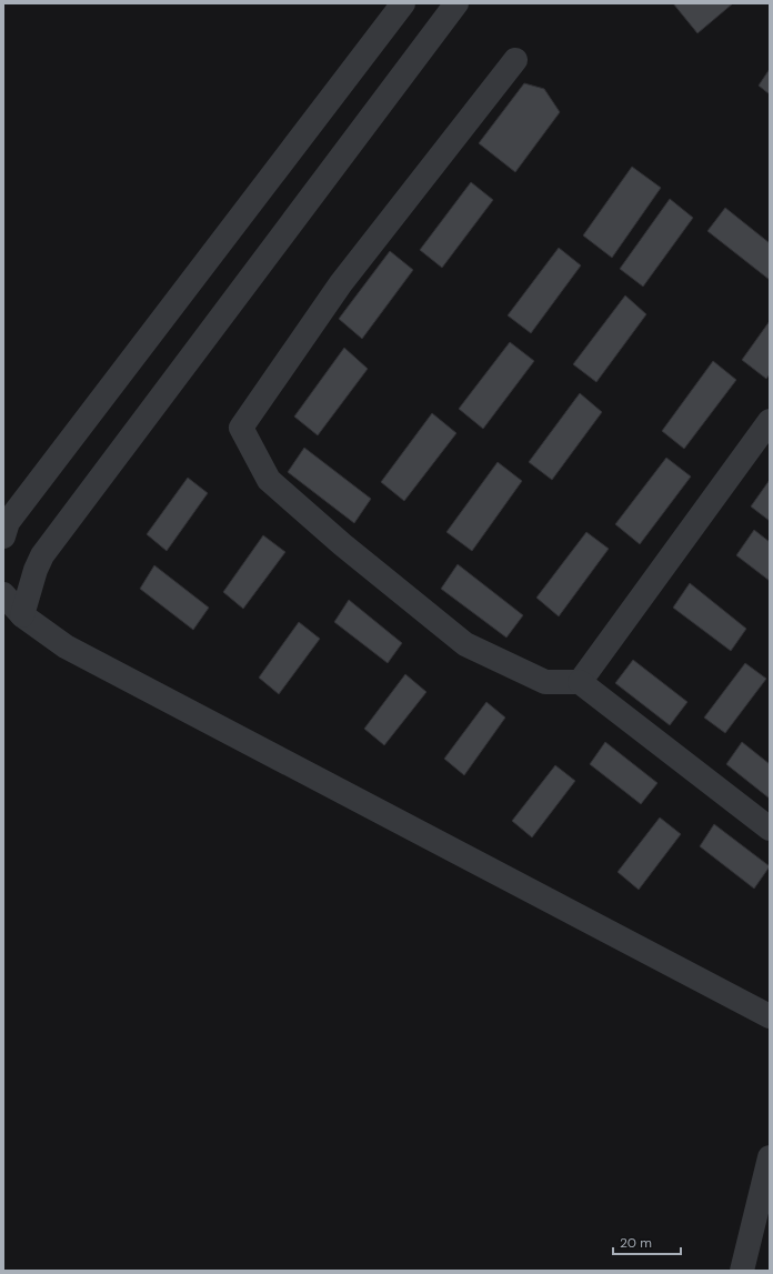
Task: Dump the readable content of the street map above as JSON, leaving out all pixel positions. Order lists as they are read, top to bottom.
{
  "scale_bar": "20 m"
}
